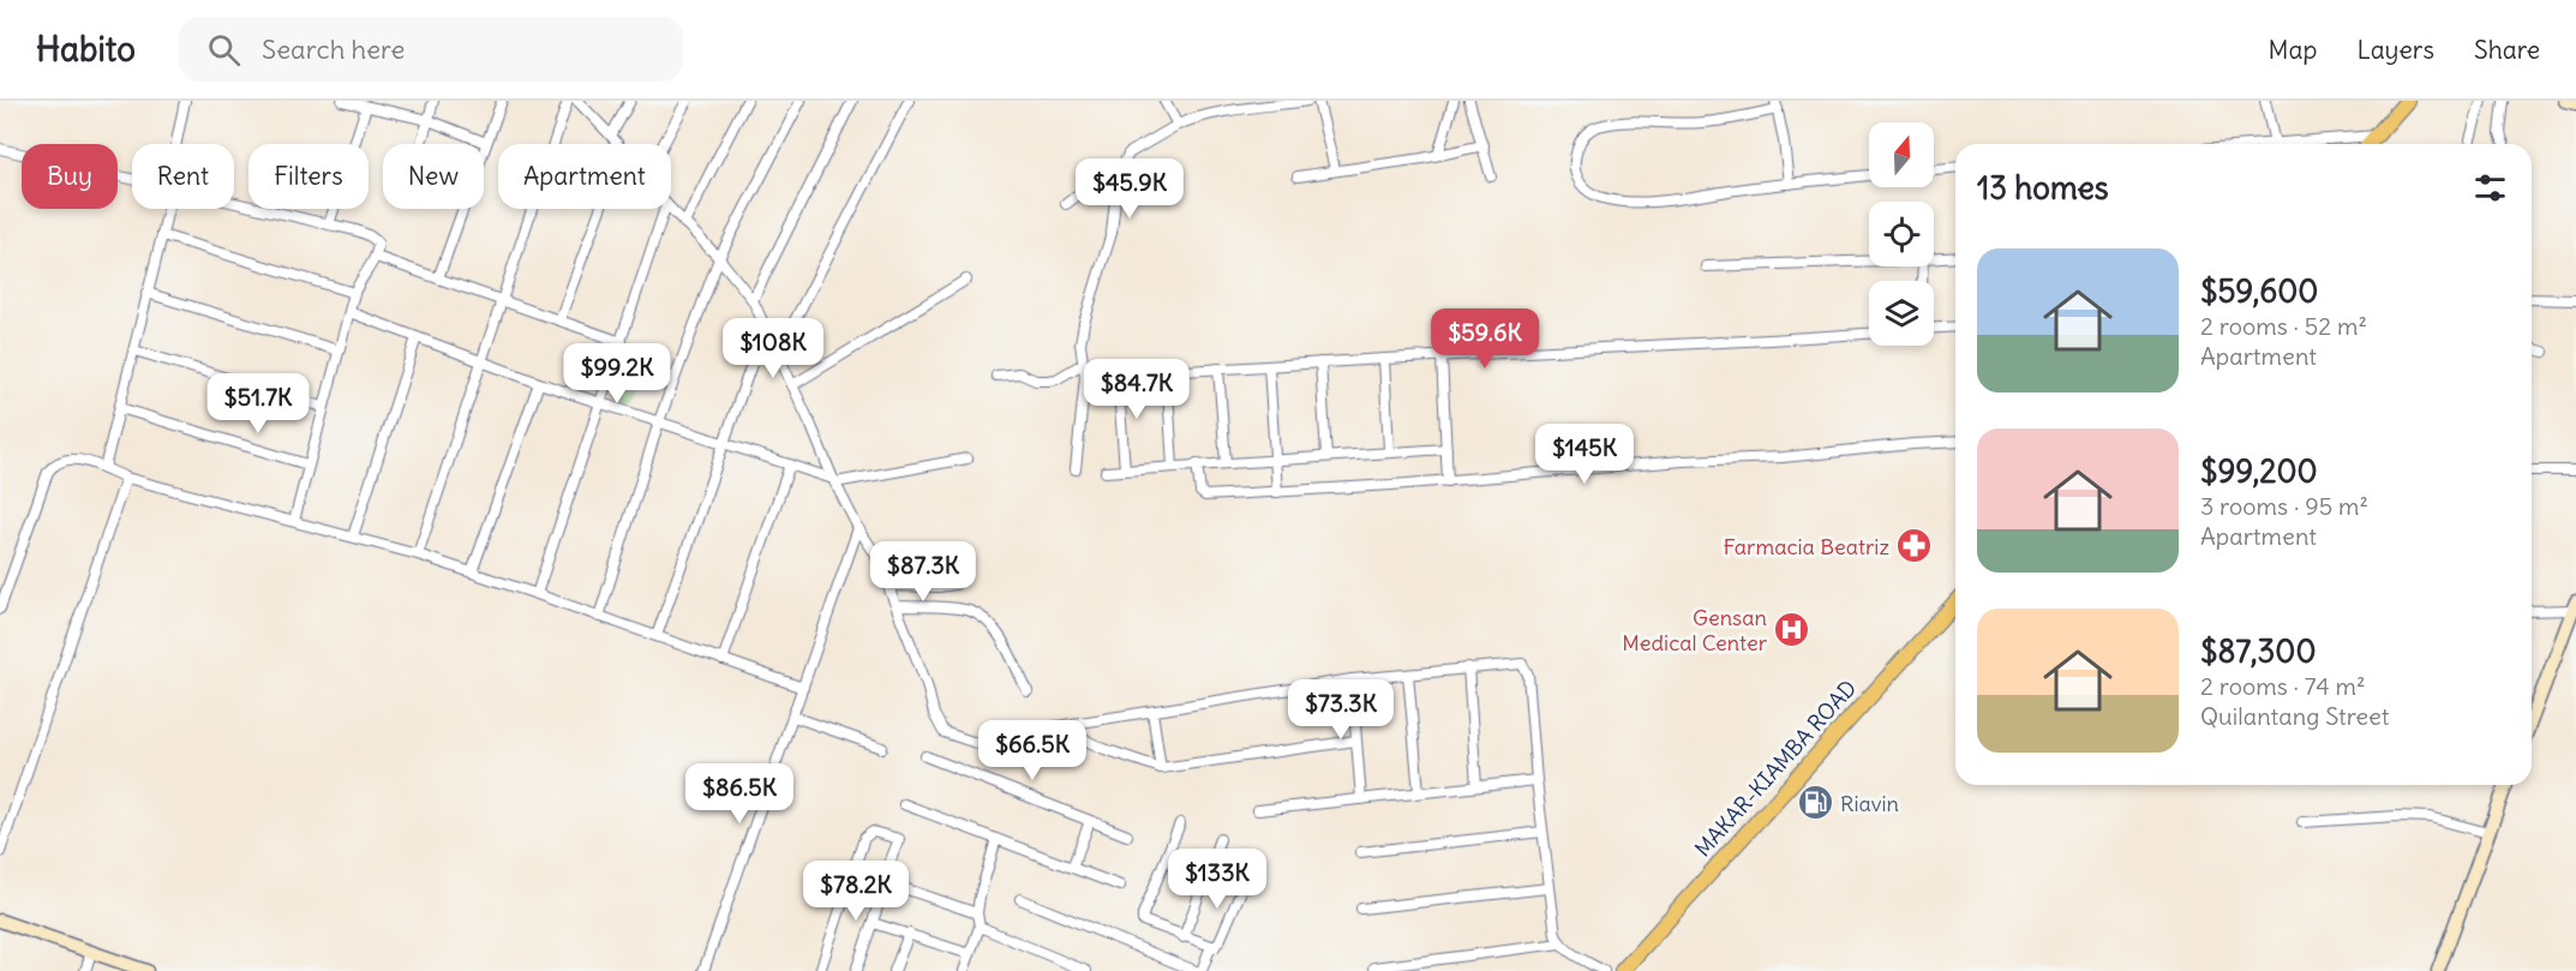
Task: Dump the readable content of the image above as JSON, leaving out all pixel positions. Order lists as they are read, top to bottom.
{
  "streets": {
    "main road": ["MAKAR-KIAMBA ROAD"]
  },
  "places": {
    "pharmacy": ["Farmacia Beatriz"],
    "hospital": ["Gensan Medical Center"],
    "fuel station": ["Riavin"]
  },
  "north": "top",
  "page": {
    "header": "Habito",
    "search": "Search here",
    "nav": ["Map", "Layers", "Share"],
    "chip": [
      "Buy",
      "Rent",
      "Filters",
      "New",
      "Apartment"
    ],
    "heading": "13 homes",
    "price": [
      "$45.9K",
      "$59.6K",
      "$108K",
      "$99.2K",
      "$84.7K",
      "$51.7K",
      "$145K",
      "$87.3K",
      "$73.3K",
      "$66.5K",
      "$86.5K",
      "$133K",
      "$78.2K"
    ],
    "list": [
      {
        "name": "$59,600",
        "note": "2 rooms · 52 m² · Apartment"
      },
      {
        "name": "$99,200",
        "note": "3 rooms · 95 m² · Apartment"
      },
      {
        "name": "$87,300",
        "note": "2 rooms · 74 m² · Quilantang Street"
      }
    ]
  }
}
